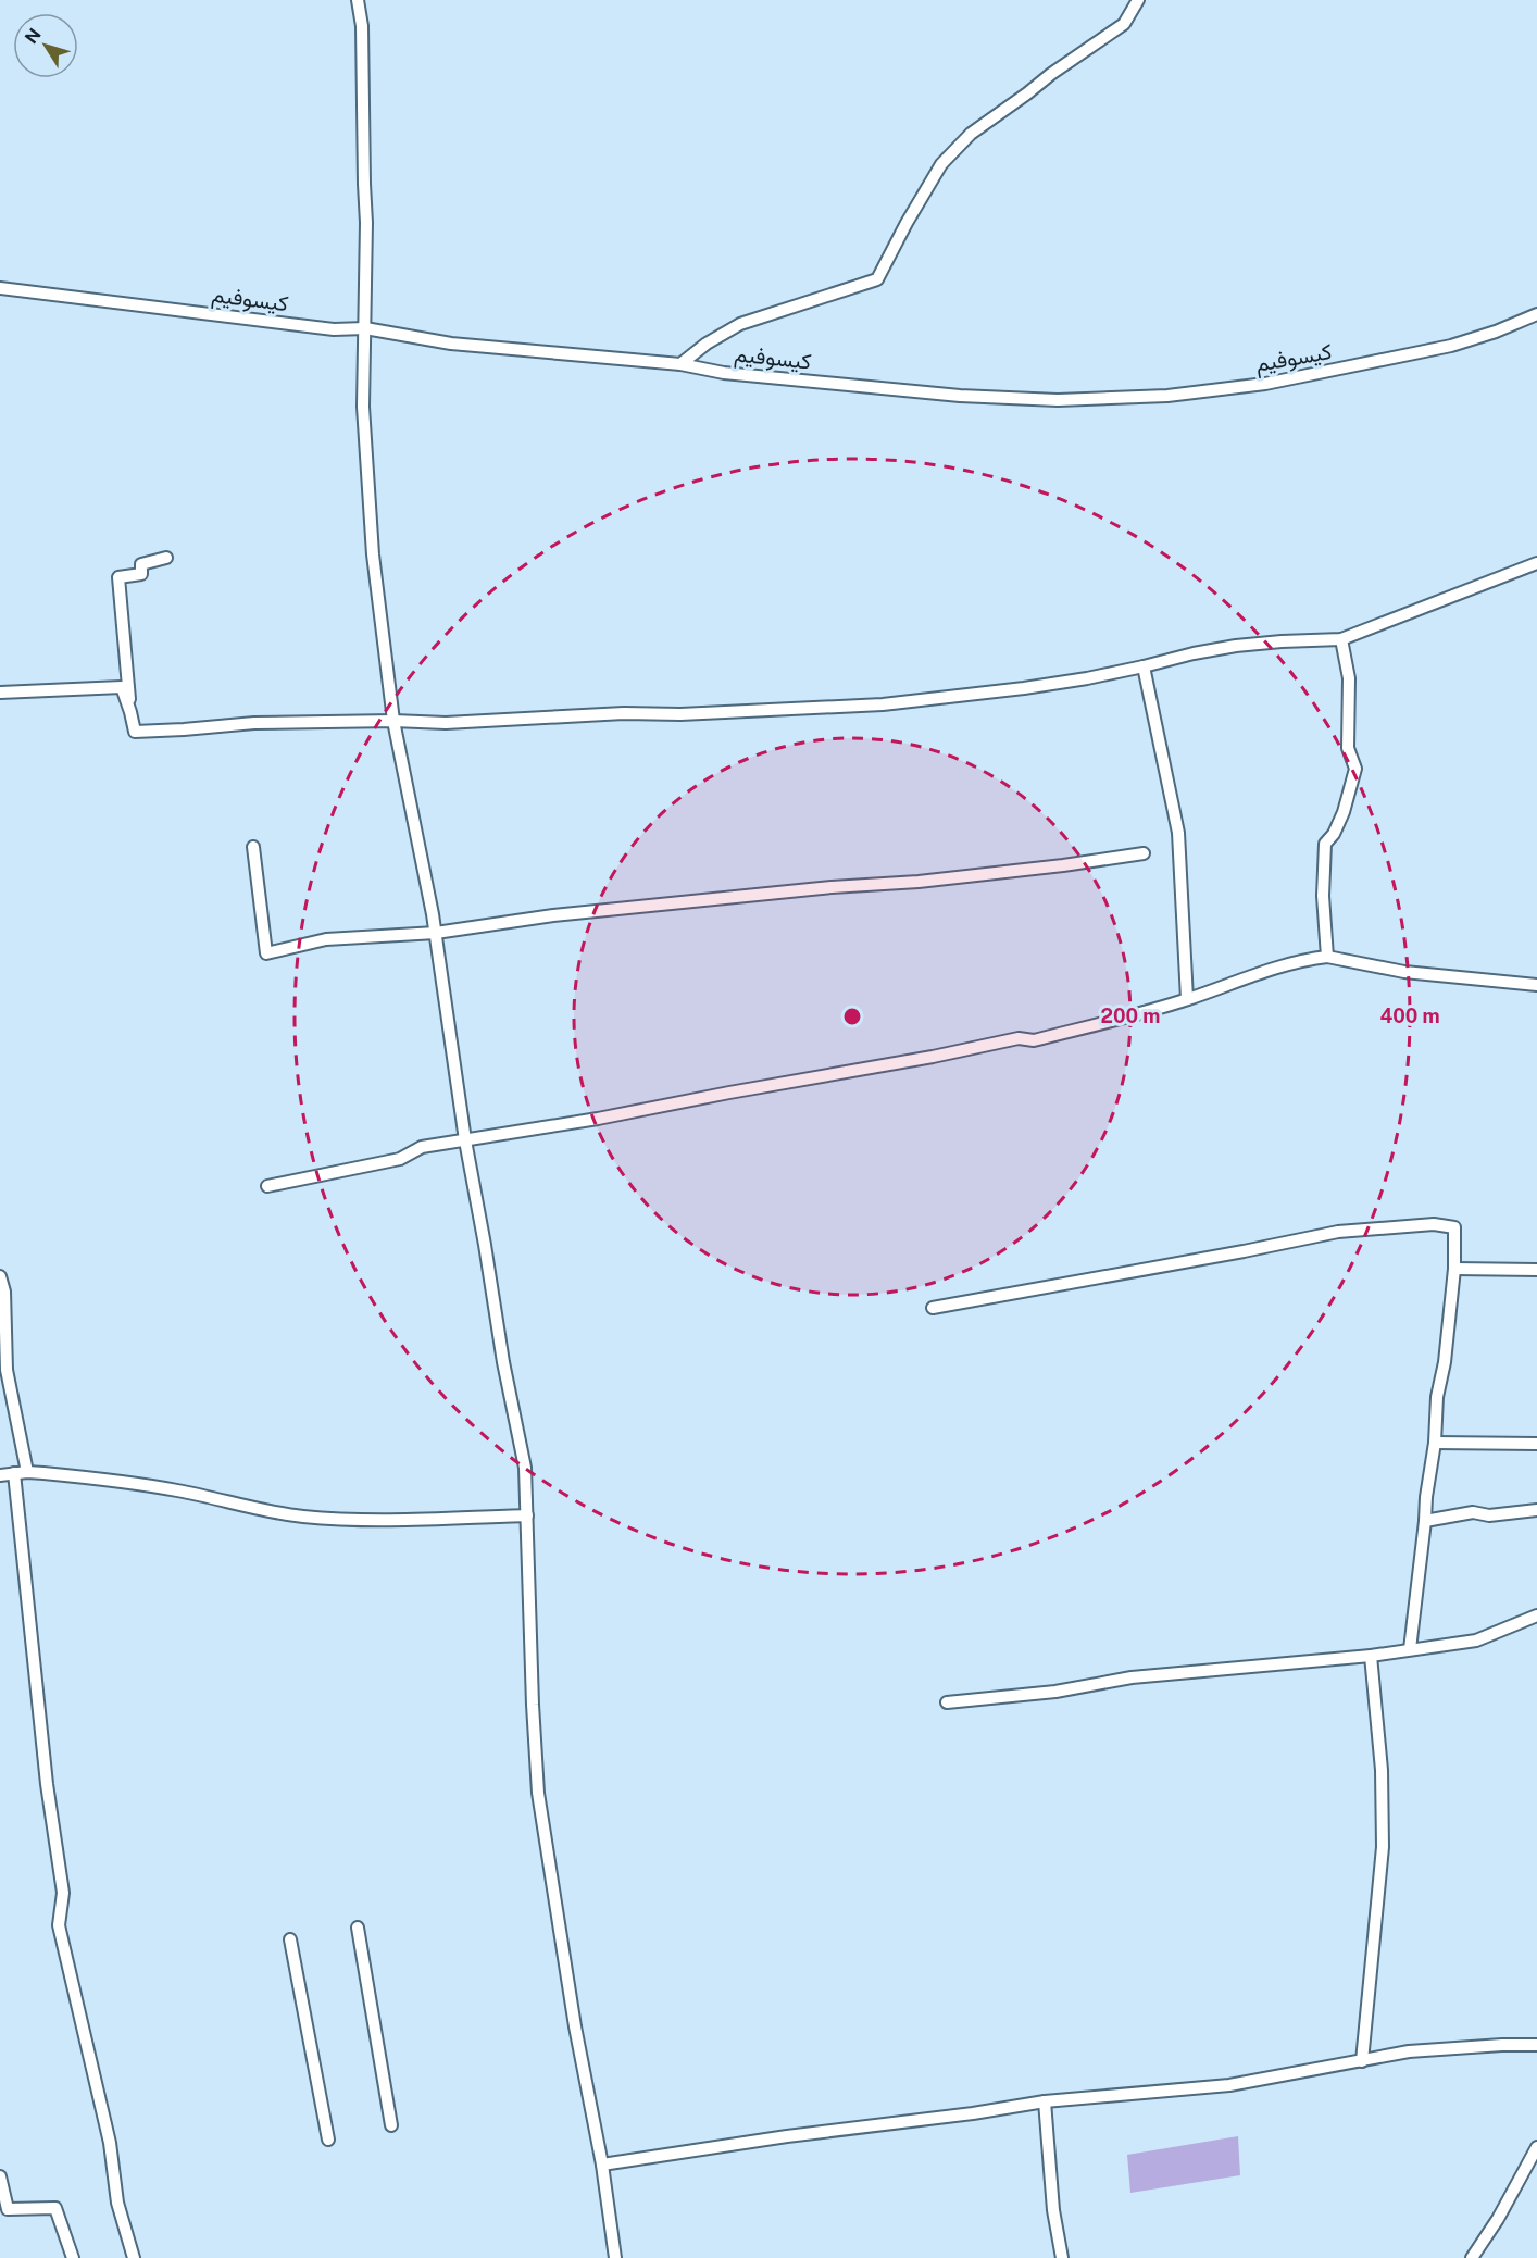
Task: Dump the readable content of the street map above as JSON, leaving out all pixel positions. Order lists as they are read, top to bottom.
{
  "streets": {
    "street": ["كيسوفيم"]
  },
  "north": "top left",
  "rings": ["200 m", "400 m"]
}
